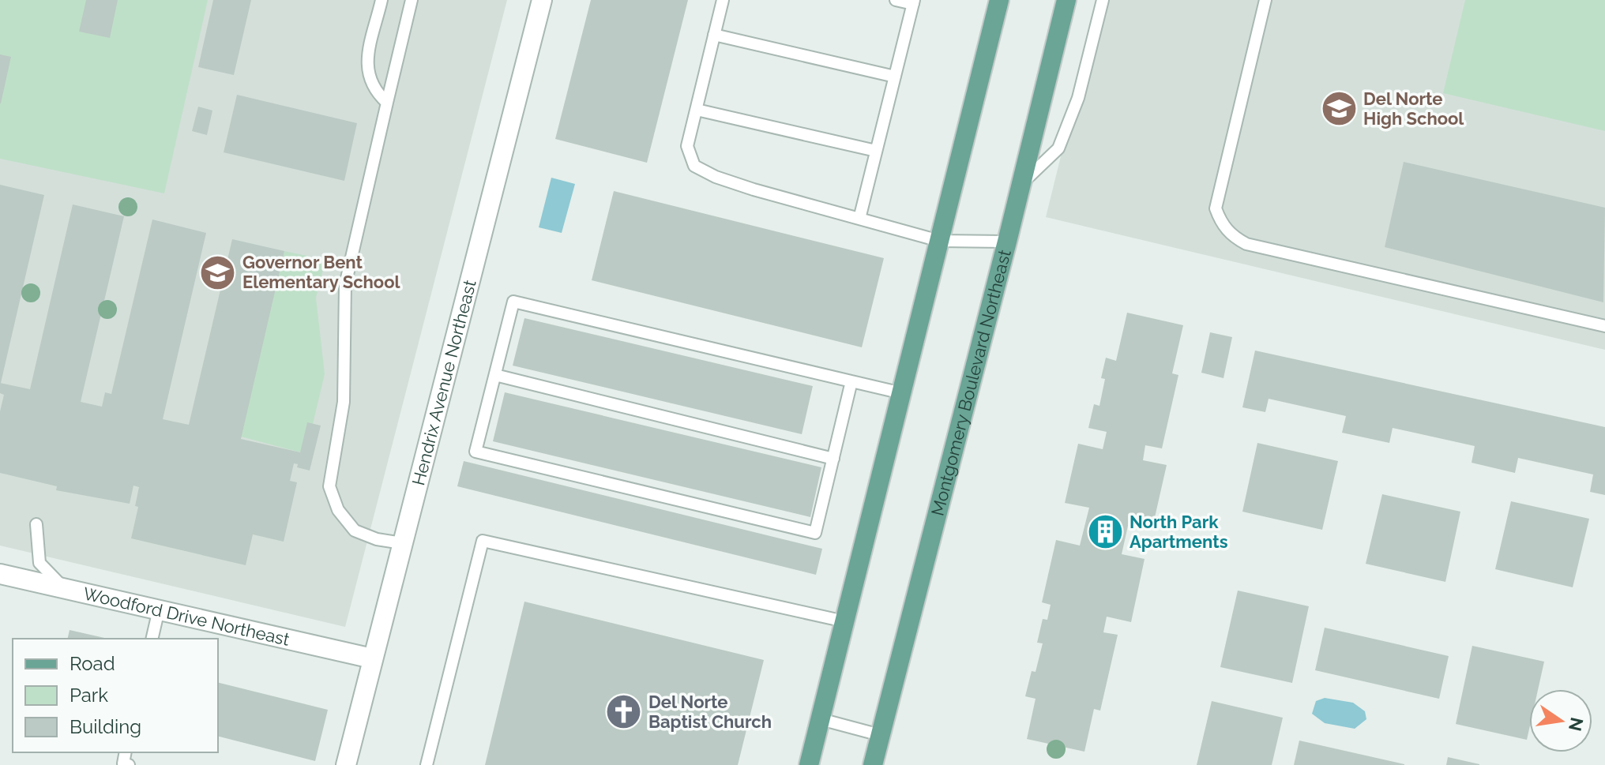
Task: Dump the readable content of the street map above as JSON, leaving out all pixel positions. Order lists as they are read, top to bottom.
{
  "streets": {
    "main road": ["Montgomery Boulevard Northeast"],
    "street": ["Hendrix Avenue Northeast", "Woodford Drive Northeast"]
  },
  "crossings": [
    ["Hendrix Avenue Northeast", "Woodford Drive Northeast"]
  ],
  "places": {
    "school or university": ["Del Norte High School", "Governor Bent Elementary School"],
    "building": ["North Park Apartments"],
    "church": ["Del Norte Baptist Church"]
  },
  "legend": ["Road", "Park", "Building"],
  "north": "right"
}
